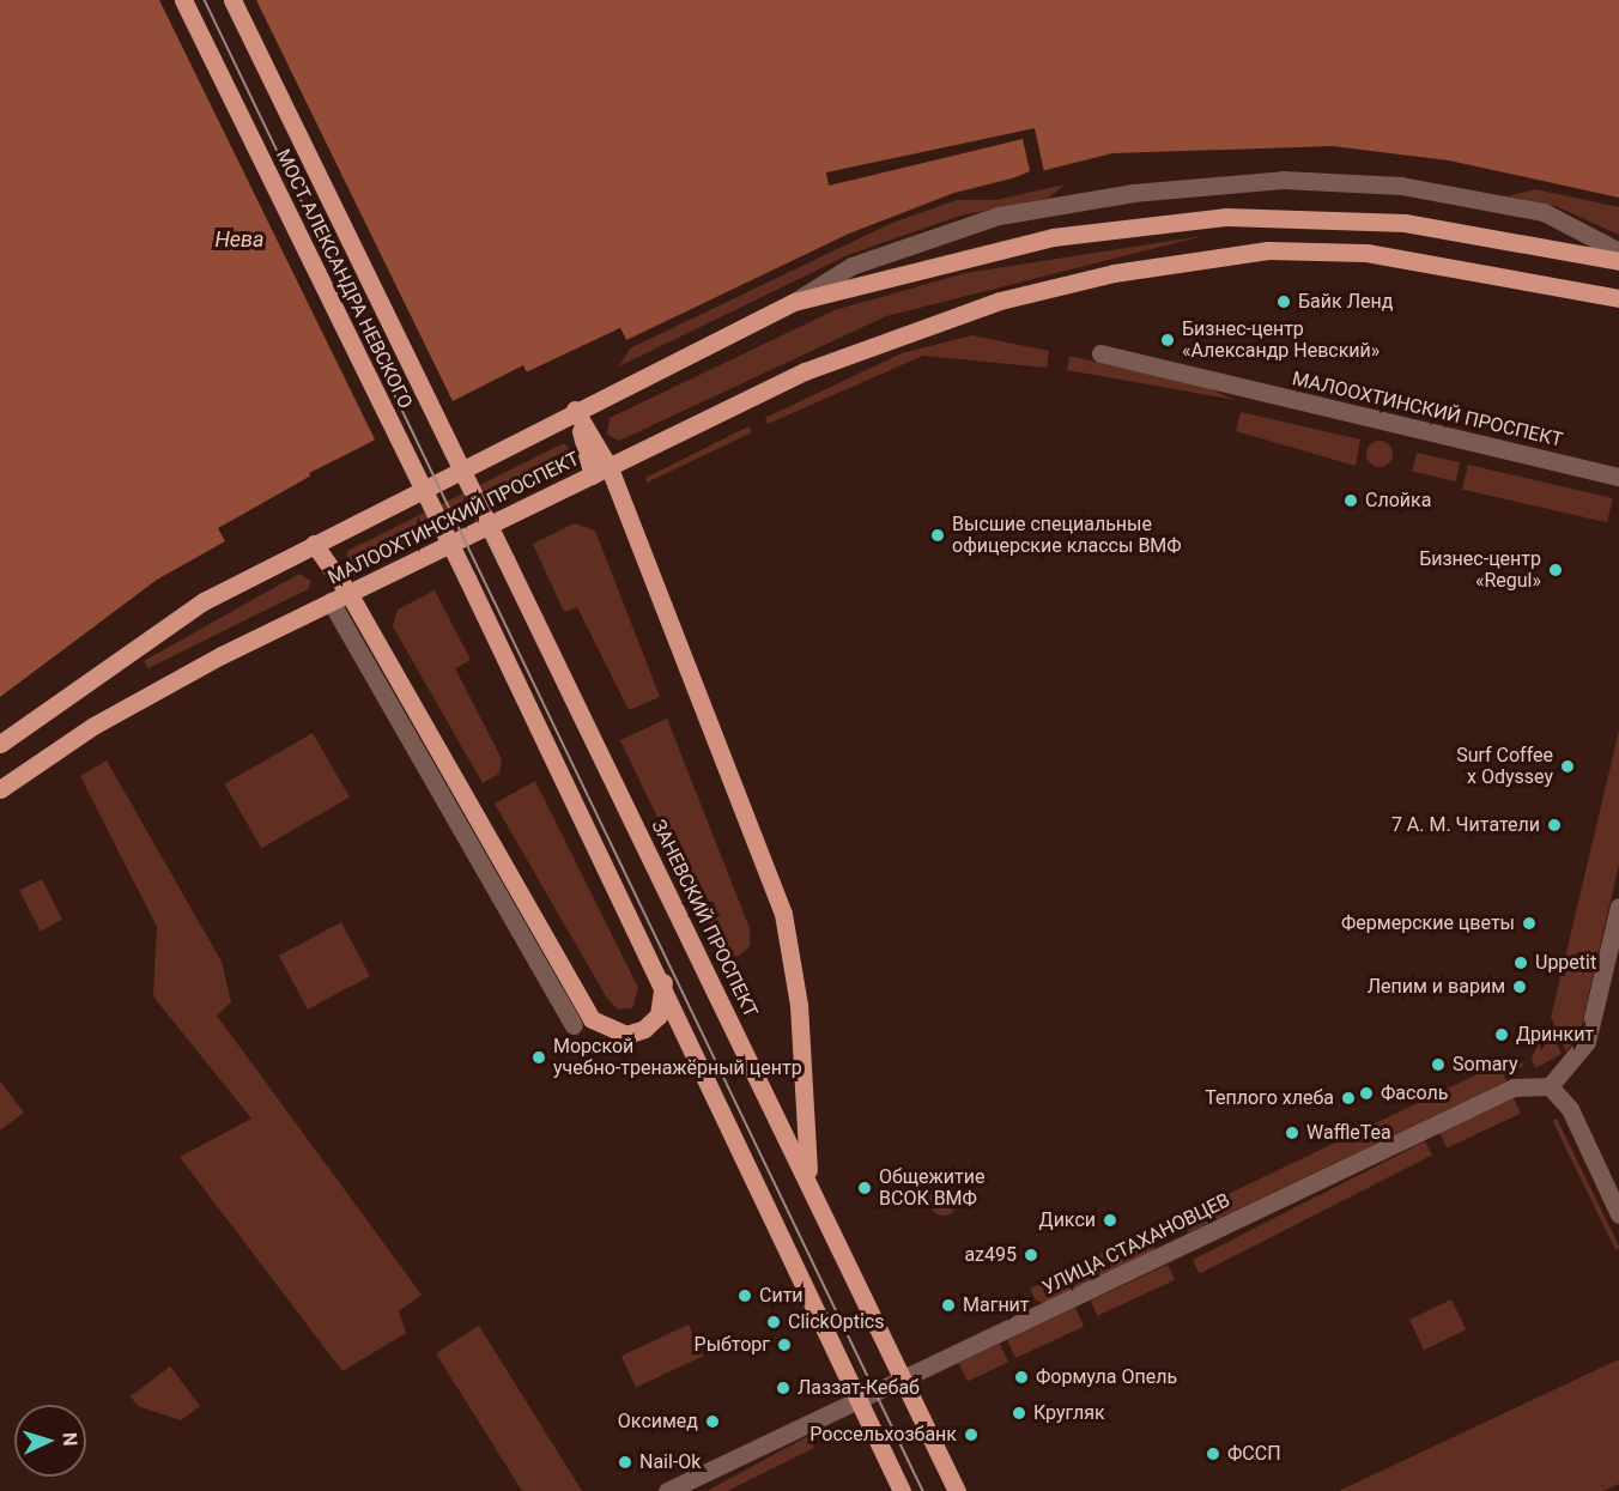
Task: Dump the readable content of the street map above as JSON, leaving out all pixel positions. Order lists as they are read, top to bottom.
{
  "streets": {
    "main road": ["МОСТ АЛЕКСАНДРА НЕВСКОГО", "МАЛООХТИНСКИЙ ПРОСПЕКТ", "ЗАНЕВСКИЙ ПРОСПЕКТ"],
    "street": ["УЛИЦА СТАХАНОВЦЕВ"]
  },
  "crossings": [
    ["МОСТ АЛЕКСАНДРА НЕВСКОГО", "ЗАНЕВСКИЙ ПРОСПЕКТ"],
    ["ЗАНЕВСКИЙ ПРОСПЕКТ", "УЛИЦА СТАХАНОВЦЕВ"]
  ],
  "water": ["Нева"],
  "places": [
    "Байк Ленд",
    "Бизнес-центр «Александр Невский»",
    "Слойка",
    "Высшие специальные офицерские классы ВМФ",
    "Бизнес-центр «Regul»",
    "Surf Coffee х Odyssey",
    "7 А. М. Читатели",
    "Фермерские цветы",
    "Uppetit",
    "Лепим и варим",
    "Дринкит",
    "Морской учебно-тренажёрный центр",
    "Somary",
    "Фасоль",
    "Теплого хлеба",
    "WaffleTea",
    "Общежитие ВСОК ВМФ",
    "Дикси",
    "az495",
    "Сити",
    "Магнит",
    "ClickOptics",
    "Рыбторг",
    "Формула Опель",
    "Лаззат-Кебаб",
    "Кругляк",
    "Оксимед",
    "Россельхозбанк",
    "ФССП",
    "Nail-Ok"
  ],
  "north": "right"
}
